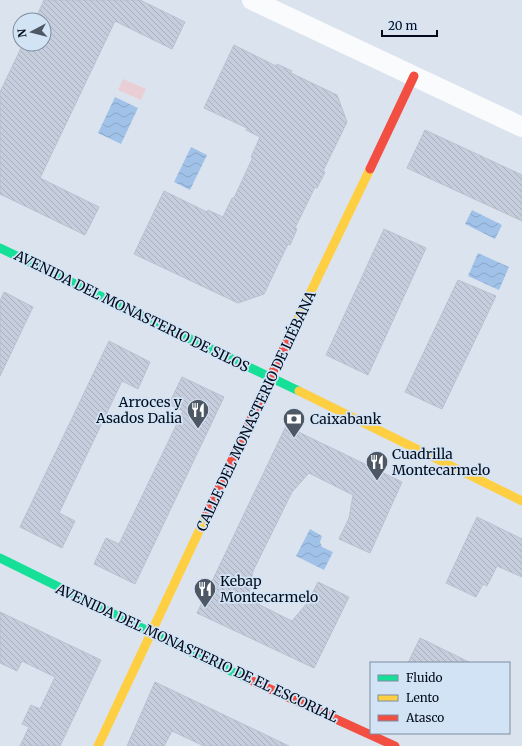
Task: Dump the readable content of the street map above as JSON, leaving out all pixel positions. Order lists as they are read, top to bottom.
{
  "streets": {
    "street": ["AVENIDA DEL MONASTERIO DE SILOS", "CALLE DEL MONASTERIO DE LIÉBANA", "AVENIDA DEL MONASTERIO DE EL ESCORIAL"]
  },
  "crossings": [
    ["AVENIDA DEL MONASTERIO DE SILOS", "CALLE DEL MONASTERIO DE LIÉBANA"],
    ["CALLE DEL MONASTERIO DE LIÉBANA", "AVENIDA DEL MONASTERIO DE EL ESCORIAL"]
  ],
  "places": {
    "restaurant": ["Arroces y Asados Dalia", "Cuadrilla Montecarmelo", "Kebap Montecarmelo"],
    "bank": ["Caixabank"]
  },
  "legend": ["Fluido", "Lento", "Atasco"],
  "scale_bar": "20 m",
  "north": "left"
}
